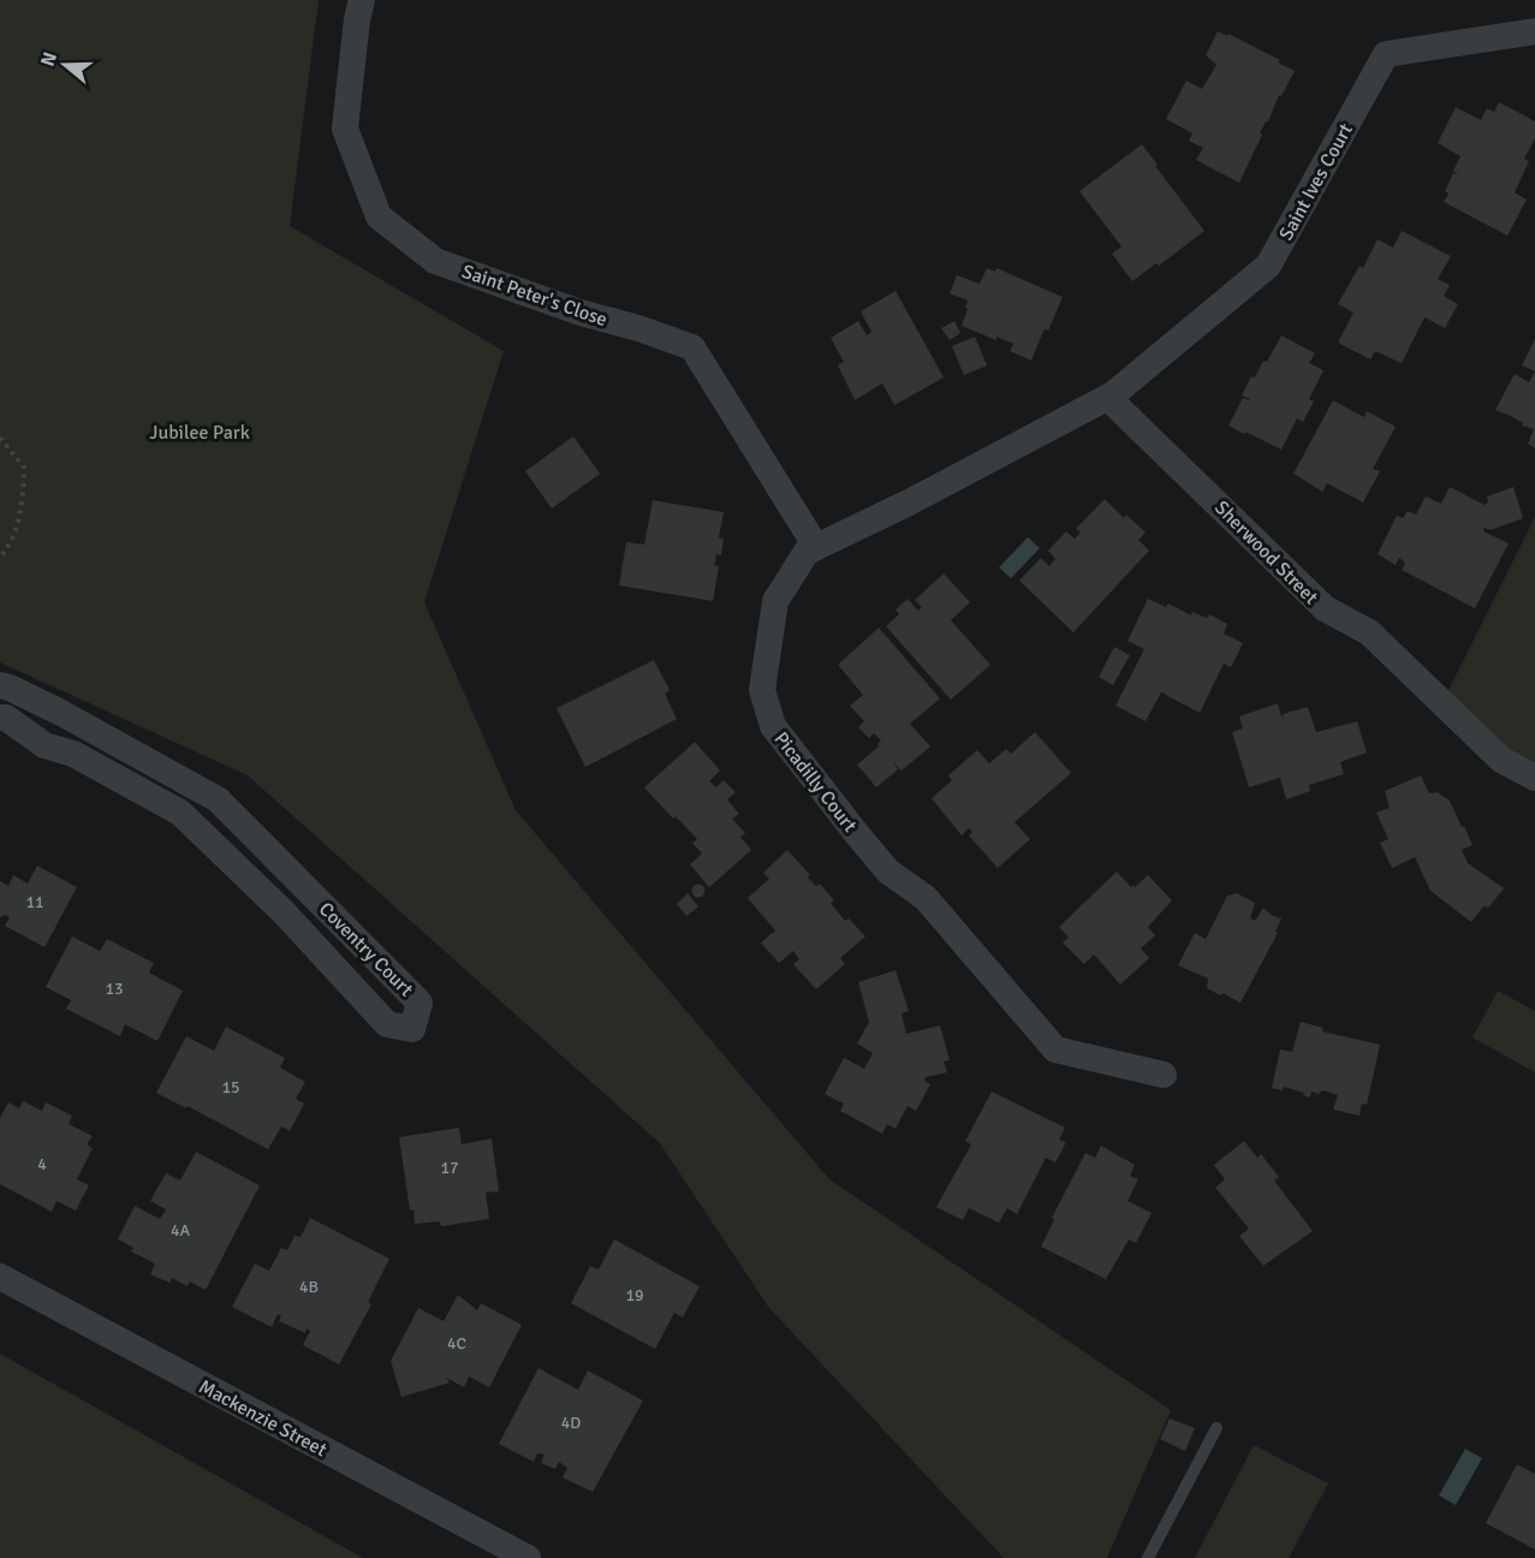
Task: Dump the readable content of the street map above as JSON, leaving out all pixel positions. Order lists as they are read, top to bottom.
{
  "streets": {
    "street": [
      "Saint Ives Court",
      "Saint Peter's Close",
      "Sherwood Street",
      "Picadilly Court",
      "Coventry Court",
      "Mackenzie Street"
    ]
  },
  "crossings": [
    ["Saint Ives Court", "Sherwood Street"],
    ["Saint Ives Court", "Picadilly Court"],
    ["Saint Peter's Close", "Picadilly Court"],
    ["Sherwood Street", "Picadilly Court"]
  ],
  "parks": ["Jubilee Park"],
  "house_numbers": [
    "11",
    "13",
    "15",
    "4",
    "17",
    "4A",
    "4B",
    "19",
    "4C",
    "4D"
  ],
  "north": "left"
}
